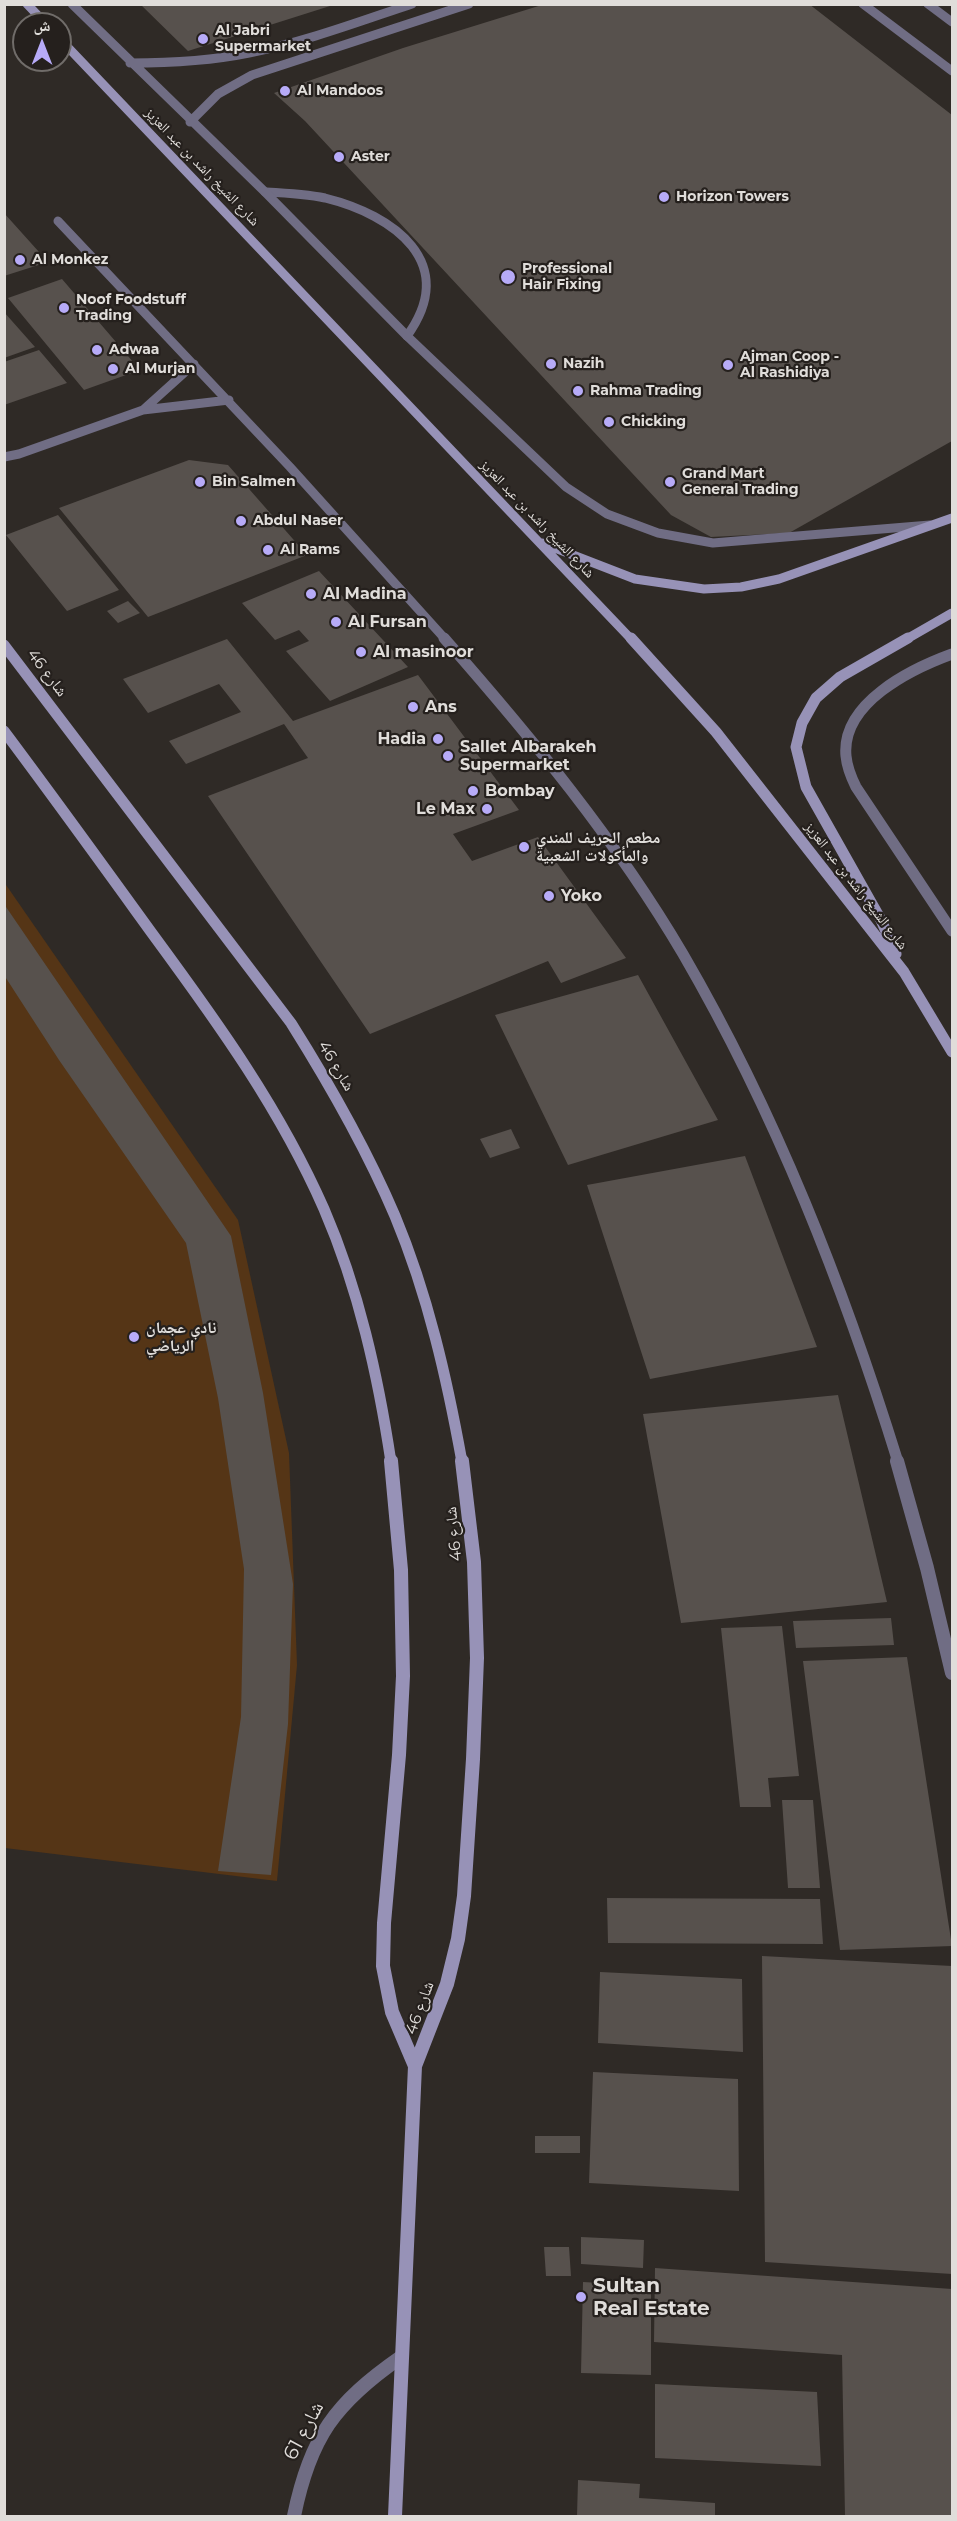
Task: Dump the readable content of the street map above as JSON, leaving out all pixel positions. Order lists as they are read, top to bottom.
{
  "streets": {
    "main road": ["شارع الشيخ راشد بن عبد العزيز", "شارع 46"],
    "street": ["شارع 61"]
  },
  "places": [
    "Al Jabri Supermarket",
    "Al Mandoos",
    "Aster",
    "Horizon Towers",
    "Al Monkez",
    "Professional Hair Fixing",
    "Noof Foodstuff Trading",
    "Adwaa",
    "Nazih",
    "Ajman Coop - Al Rashidiya",
    "Al Murjan",
    "Rahma Trading",
    "Chicking",
    "Bin Salmen",
    "Grand Mart General Trading",
    "Abdul Naser",
    "Al Rams",
    "Al Madina",
    "Al Fursan",
    "Al masinoor",
    "Ans",
    "Hadia",
    "Sallet Albarakeh Supermarket",
    "Bombay",
    "Le Max",
    "مطعم الحريف للمندي والمأكولات الشعبية",
    "Yoko",
    "نادي عجمان الرياضي",
    "Sultan Real Estate"
  ],
  "north": "top"
}
